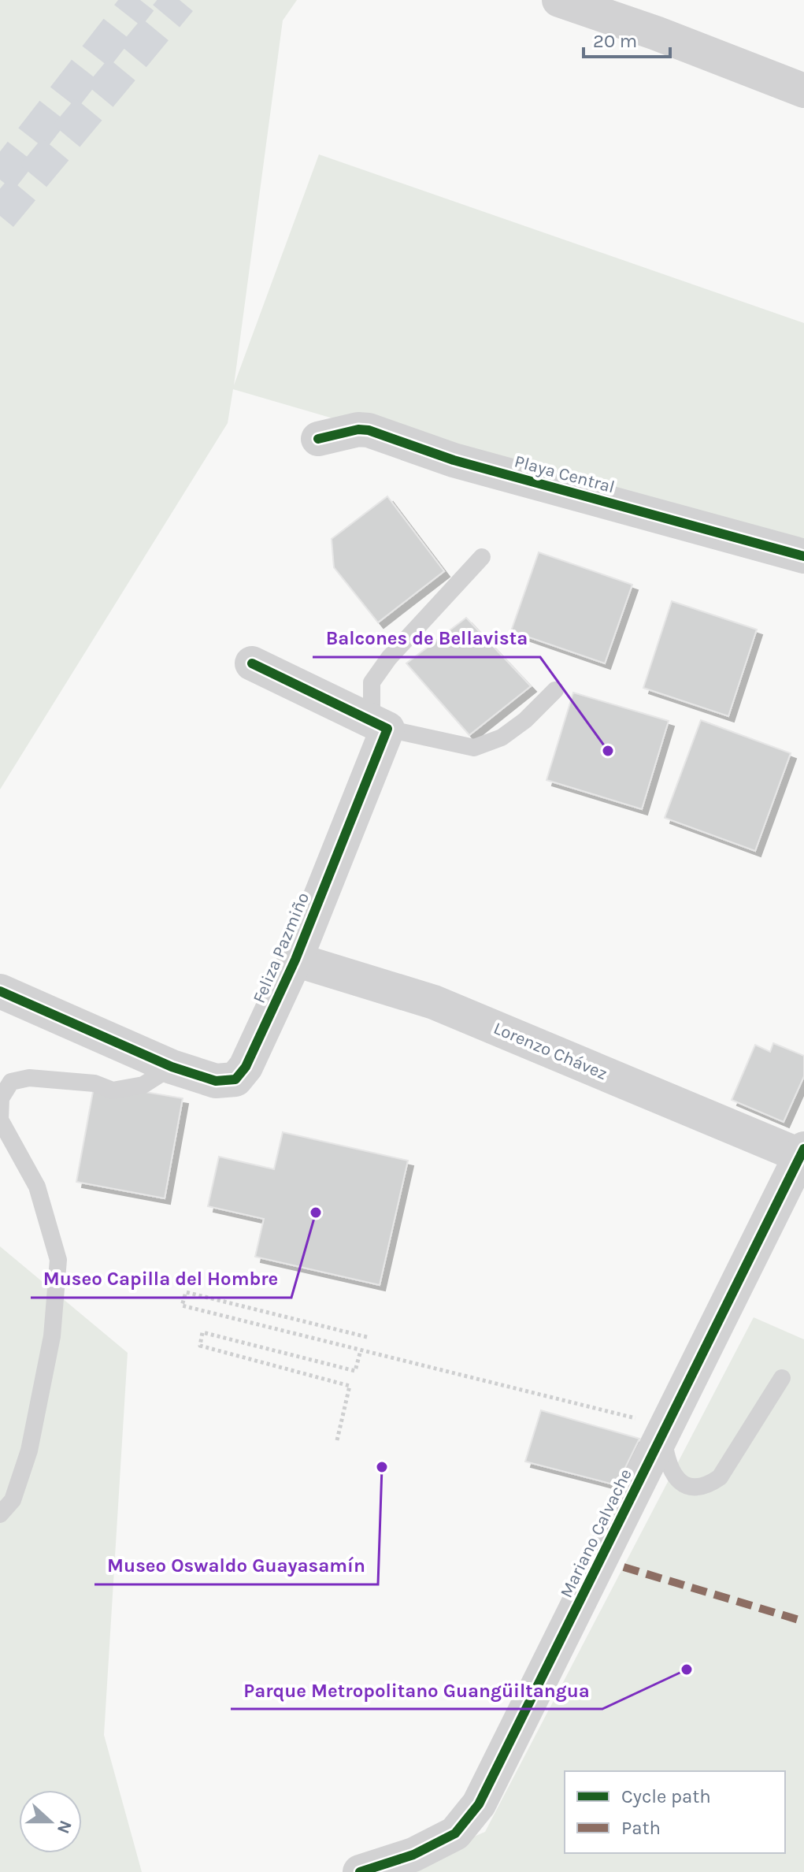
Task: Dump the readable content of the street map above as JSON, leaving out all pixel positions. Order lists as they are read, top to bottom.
{
  "streets": {
    "street": [
      "Playa Central",
      "Feliza Pazmiño",
      "Lorenzo Chávez",
      "Mariano Calvache"
    ]
  },
  "crossings": [
    ["Feliza Pazmiño", "Lorenzo Chávez"],
    ["Lorenzo Chávez", "Mariano Calvache"]
  ],
  "places": [
    "Balcones de Bellavista",
    "Museo Capilla del Hombre",
    "Museo Oswaldo Guayasamín",
    "Parque Metropolitano Guangüiltangua"
  ],
  "legend": ["Cycle path", "Path"],
  "scale_bar": "20 m",
  "north": "right"
}
